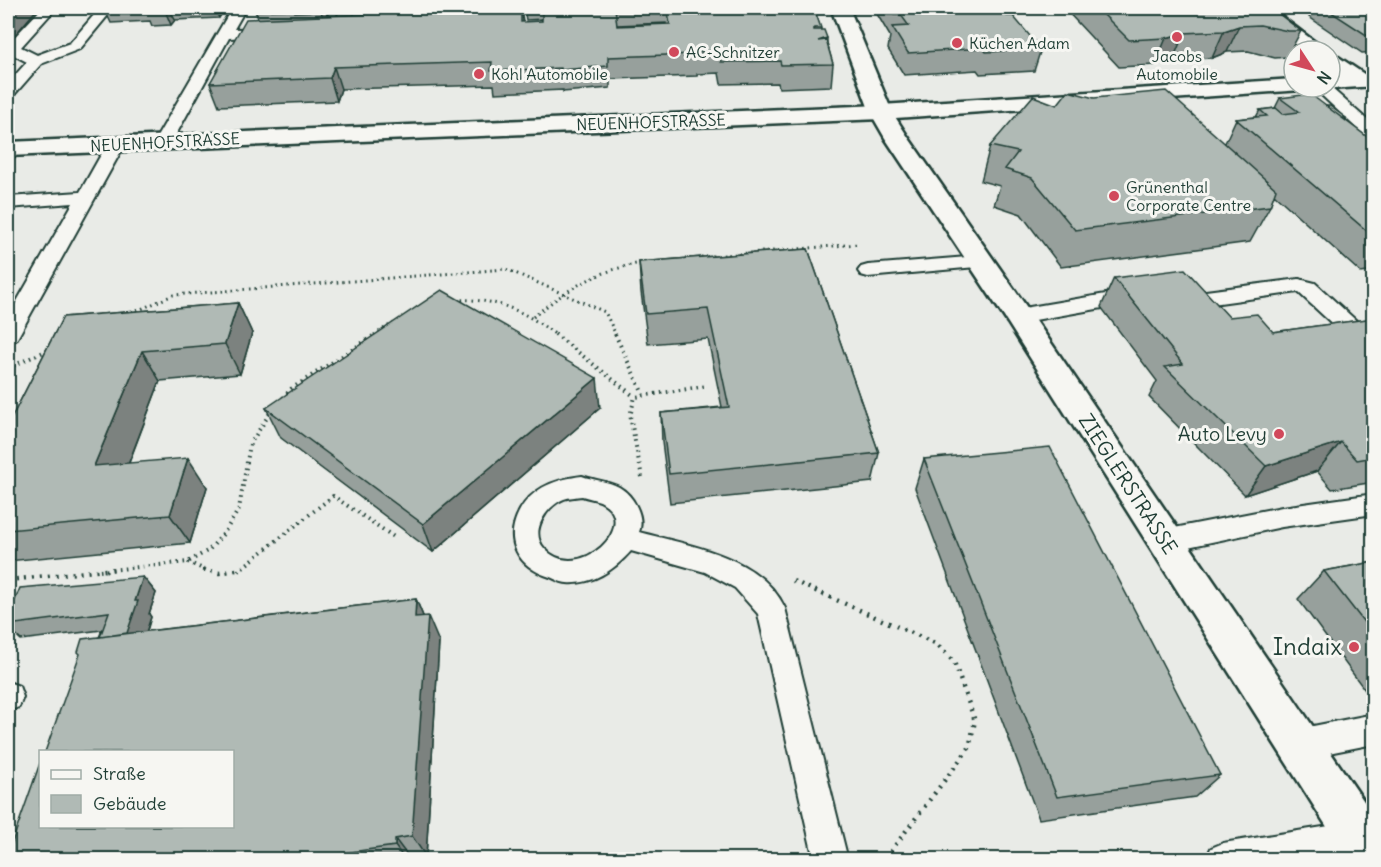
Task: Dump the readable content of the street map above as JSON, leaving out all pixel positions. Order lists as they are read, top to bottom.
{
  "streets": {
    "street": ["NEUENHOFSTRASSE", "ZIEGLERSTRASSE"]
  },
  "crossings": [
    ["NEUENHOFSTRASSE", "ZIEGLERSTRASSE"]
  ],
  "places": [
    "Jacobs Automobile",
    "Küchen Adam",
    "AC-Schnitzer",
    "Kohl Automobile",
    "Grünenthal Corporate Centre",
    "Auto Levy",
    "Indaix"
  ],
  "legend": ["Straße", "Gebäude"],
  "north": "bottom right"
}
